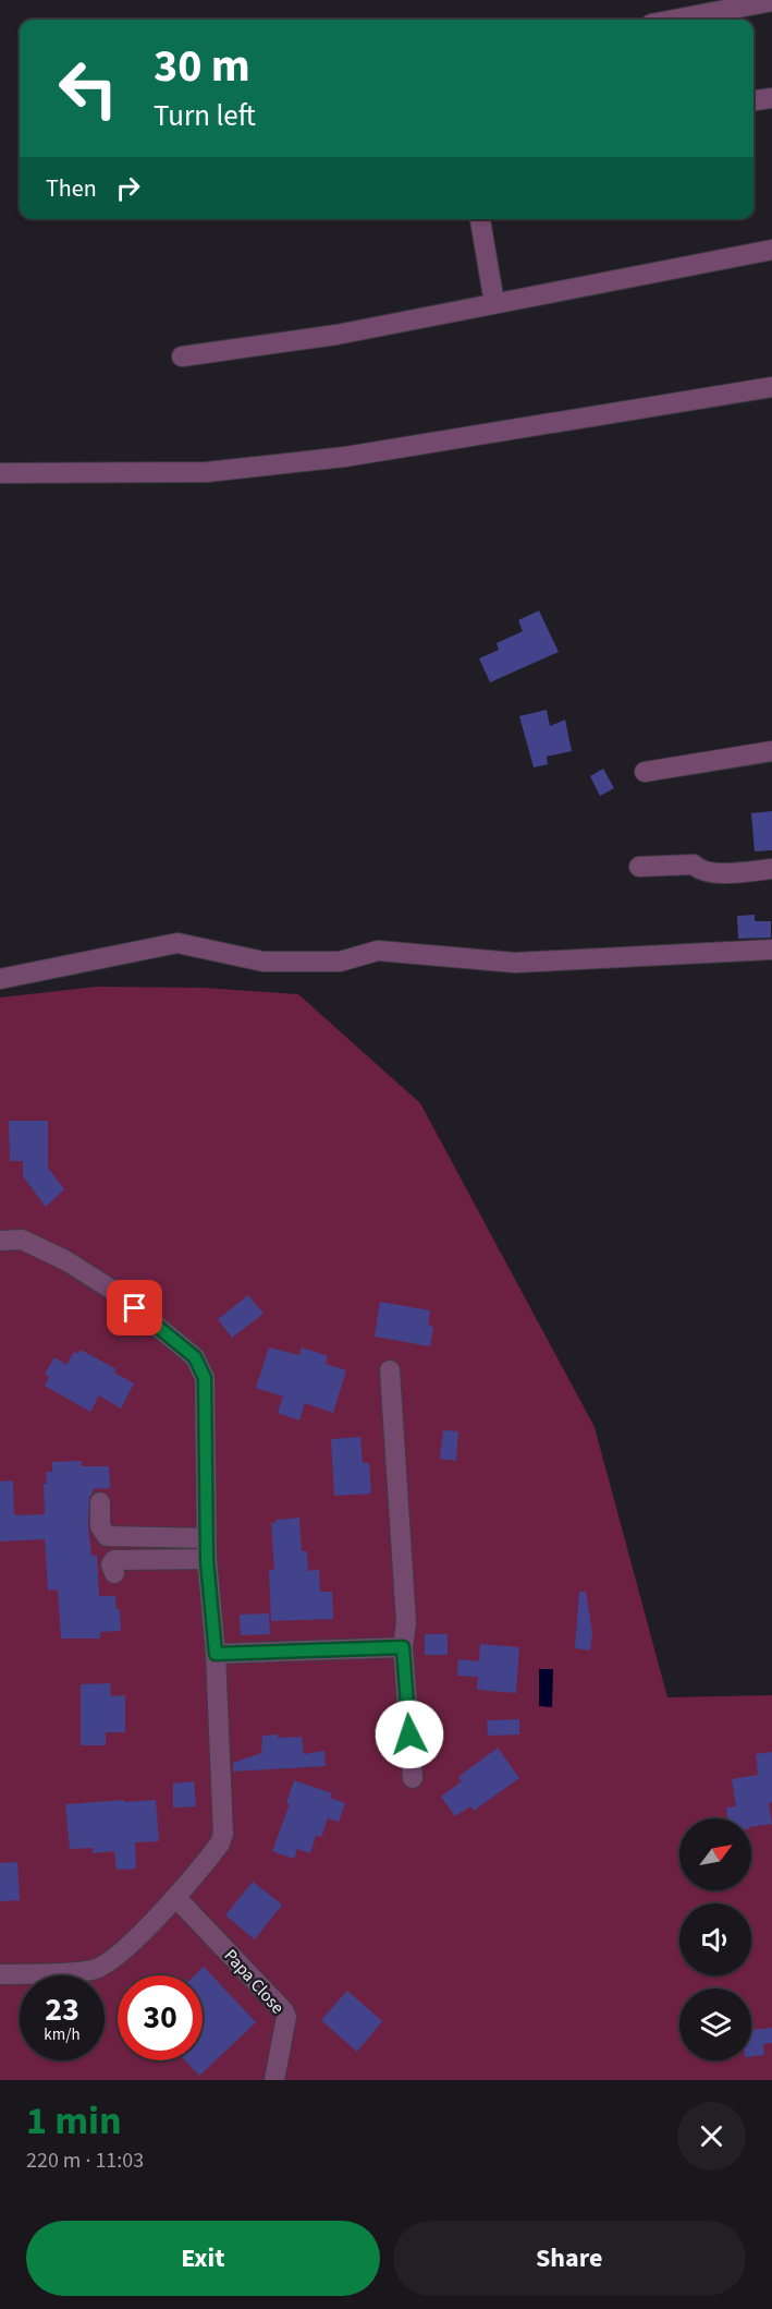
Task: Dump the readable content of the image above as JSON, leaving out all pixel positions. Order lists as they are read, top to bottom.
{
  "streets": {
    "street": ["Papa Close"]
  },
  "north": "top right",
  "page": {
    "turn": ["30 m", "Turn left"],
    "then": "Then",
    "speed": "23 km/h",
    "limit": "30",
    "heading": ["1 min", "220 m · 11:03"],
    "buttons": ["Exit", "Share"]
  }
}
